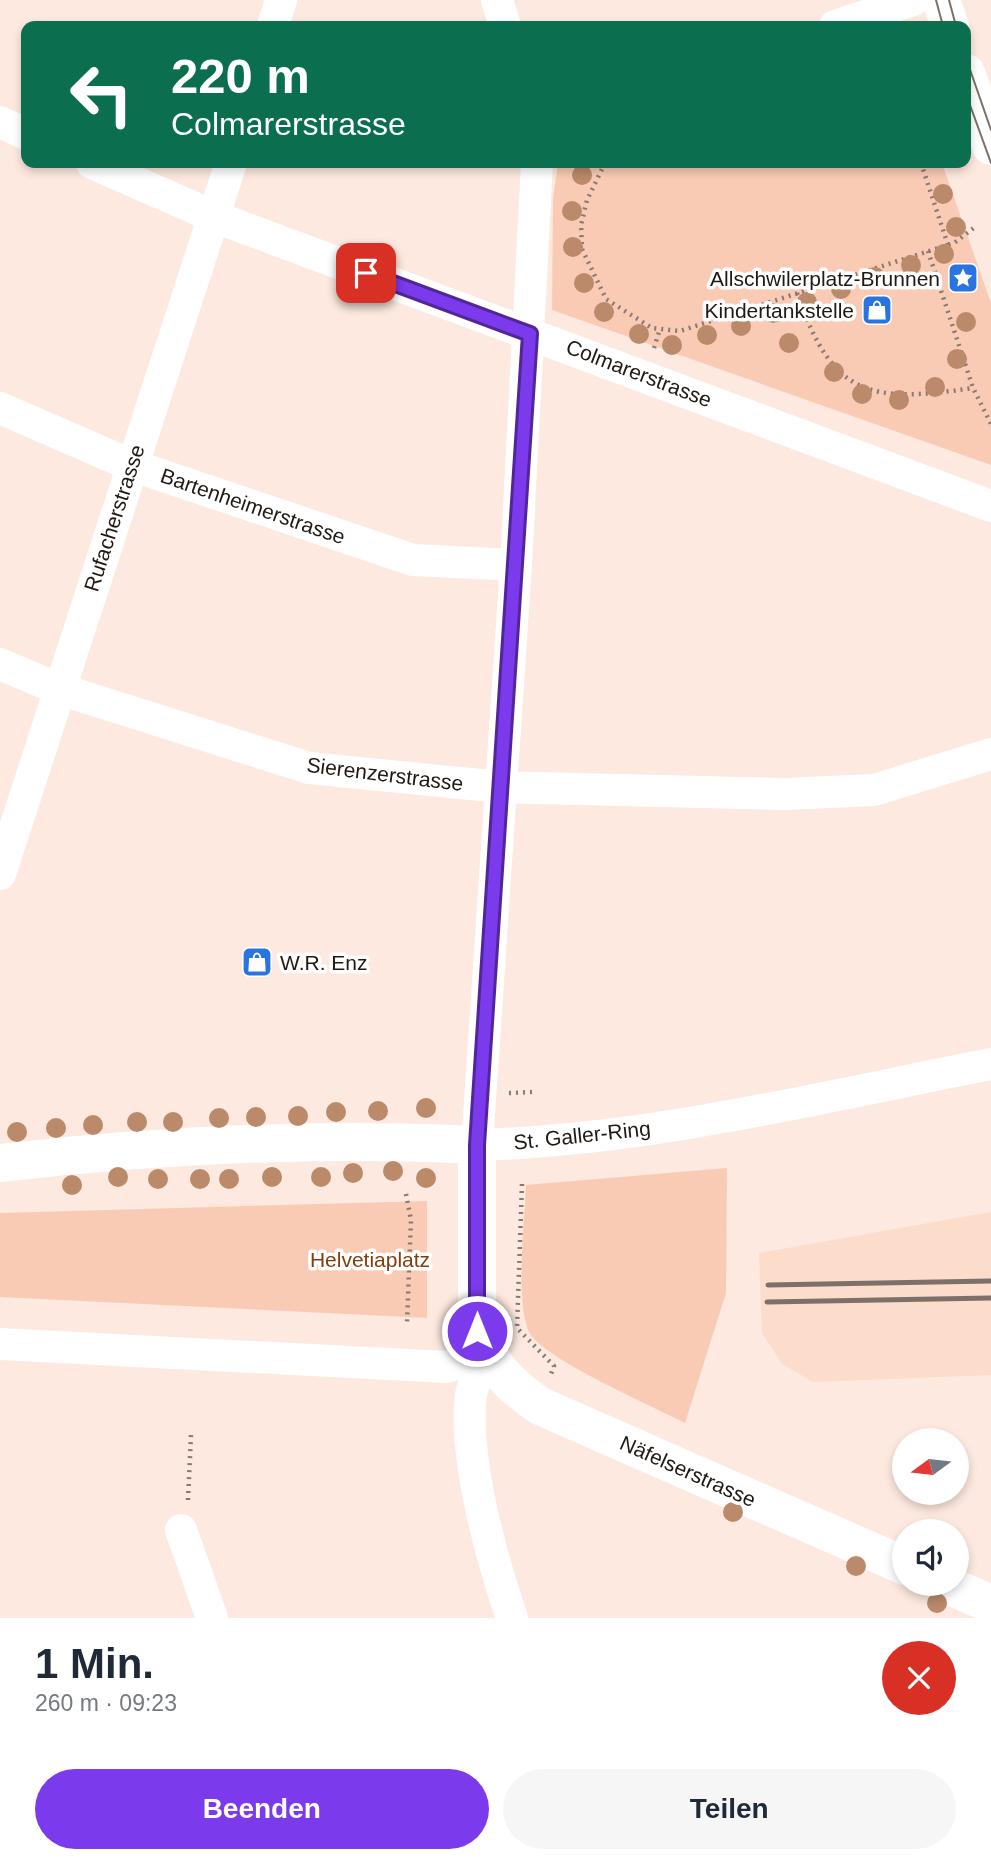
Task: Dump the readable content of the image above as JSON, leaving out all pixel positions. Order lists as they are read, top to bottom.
{
  "streets": {
    "street": [
      "Colmarerstrasse",
      "Bartenheimerstrasse",
      "Rufacherstrasse",
      "Sierenzerstrasse",
      "St. Galler-Ring",
      "Näfelserstrasse"
    ]
  },
  "crossings": [
    ["Colmarerstrasse", "Rufacherstrasse"],
    ["Bartenheimerstrasse", "Rufacherstrasse"],
    ["Rufacherstrasse", "Sierenzerstrasse"]
  ],
  "parks": ["Helvetiaplatz"],
  "places": {
    "place": ["Allschwilerplatz-Brunnen"],
    "shop": ["Kindertankstelle", "W.R. Enz"]
  },
  "north": "left",
  "page": {
    "turn": ["220 m", "Colmarerstrasse"],
    "heading": ["1 Min.", "260 m · 09:23"],
    "buttons": ["Beenden", "Teilen"]
  }
}
